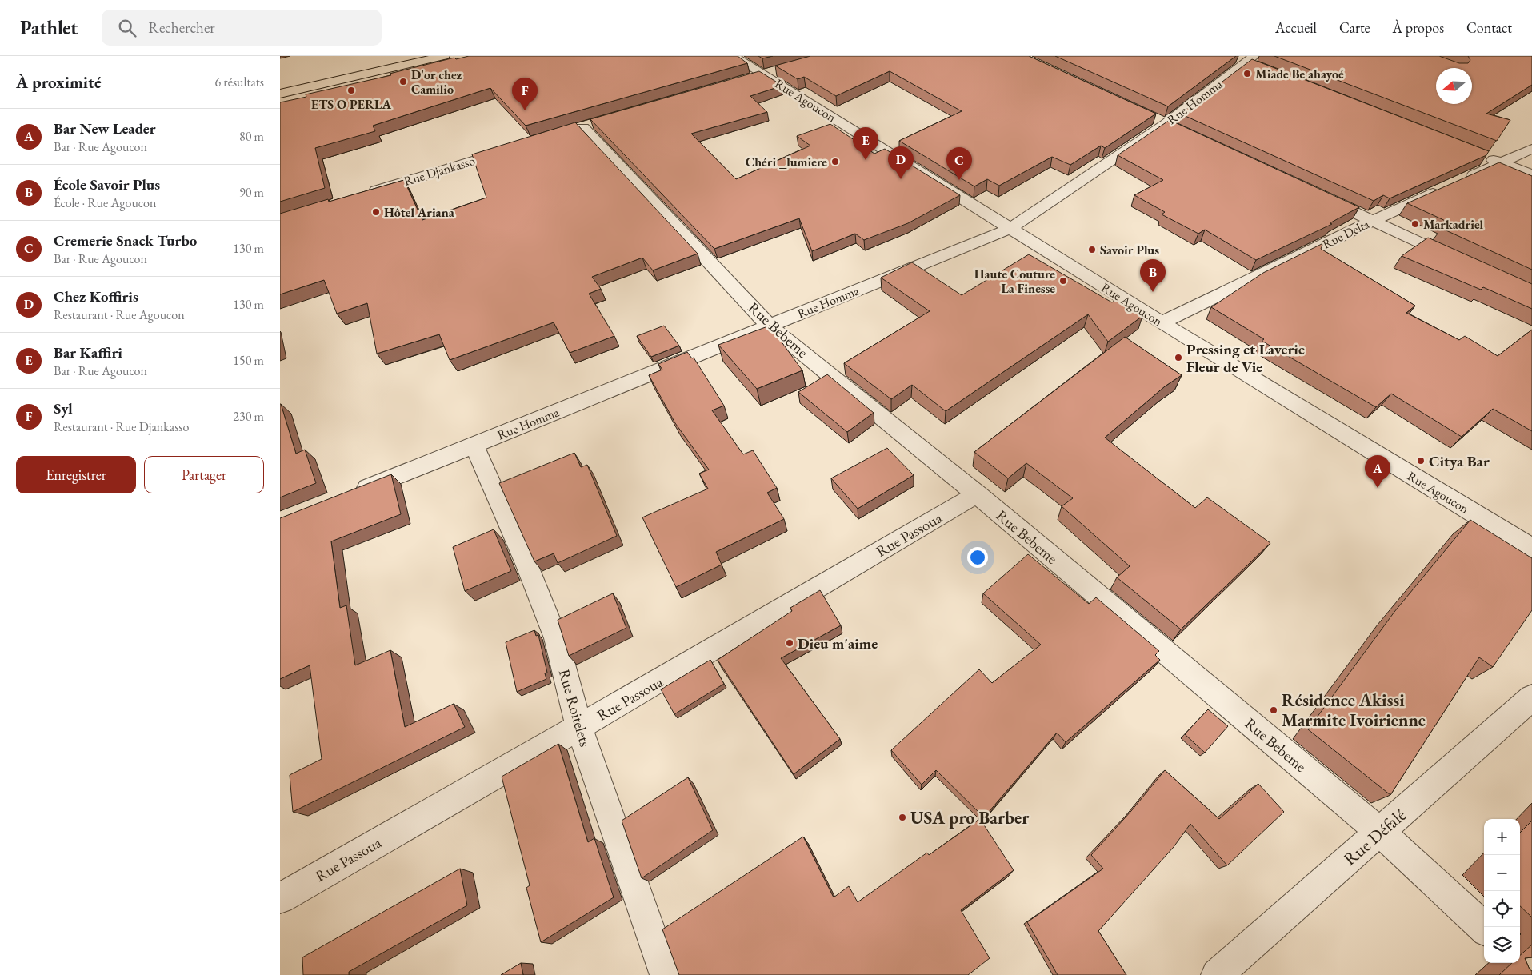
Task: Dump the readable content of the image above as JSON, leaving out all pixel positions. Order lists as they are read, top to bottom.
{
  "streets": {
    "street": [
      "Rue Agoucon",
      "Rue Homma",
      "Rue Djankasso",
      "Rue Delta",
      "Rue Bebeme",
      "Rue Passoua",
      "Rue Roitelets",
      "Rue Défalé"
    ]
  },
  "crossings": [
    ["Rue Agoucon", "Rue Homma"],
    ["Rue Agoucon", "Rue Delta"],
    ["Rue Homma", "Rue Bebeme"],
    ["Rue Homma", "Rue Roitelets"],
    ["Rue Bebeme", "Rue Passoua"],
    ["Rue Bebeme", "Rue Défalé"],
    ["Rue Passoua", "Rue Roitelets"]
  ],
  "places": [
    "Miade Be ahayoé",
    "D'or chez Camilio",
    "ETS O PERLA",
    "Chéri _lumiere",
    "Hôtel Ariana",
    "Markadriel",
    "Savoir Plus",
    "Haute Couture La Finesse",
    "Pressing et Laverie Fleur de Vie",
    "Citya Bar",
    "Dieu m'aime",
    "Résidence Akissi Marmite Ivoirienne",
    "USA pro Barber"
  ],
  "north": "left",
  "page": {
    "header": "Pathlet",
    "search": "Rechercher",
    "nav": [
      "Accueil",
      "Carte",
      "À propos",
      "Contact"
    ],
    "heading": ["À proximité", "6 résultats"],
    "pins": [
      "F",
      "E",
      "D",
      "C",
      "B",
      "A"
    ],
    "list": [
      {
        "mark": "A",
        "name": "Bar New Leader",
        "note": "Bar · Rue Agoucon",
        "value": "80 m"
      },
      {
        "mark": "B",
        "name": "École Savoir Plus",
        "note": "École · Rue Agoucon",
        "value": "90 m"
      },
      {
        "mark": "C",
        "name": "Cremerie Snack Turbo",
        "note": "Bar · Rue Agoucon",
        "value": "130 m"
      },
      {
        "mark": "D",
        "name": "Chez Koffiris",
        "note": "Restaurant · Rue Agoucon",
        "value": "130 m"
      },
      {
        "mark": "E",
        "name": "Bar Kaffiri",
        "note": "Bar · Rue Agoucon",
        "value": "150 m"
      },
      {
        "mark": "F",
        "name": "Syl",
        "note": "Restaurant · Rue Djankasso",
        "value": "230 m"
      }
    ],
    "buttons": ["Enregistrer", "Partager"],
    "map_buttons": ["+", "−"]
  }
}
